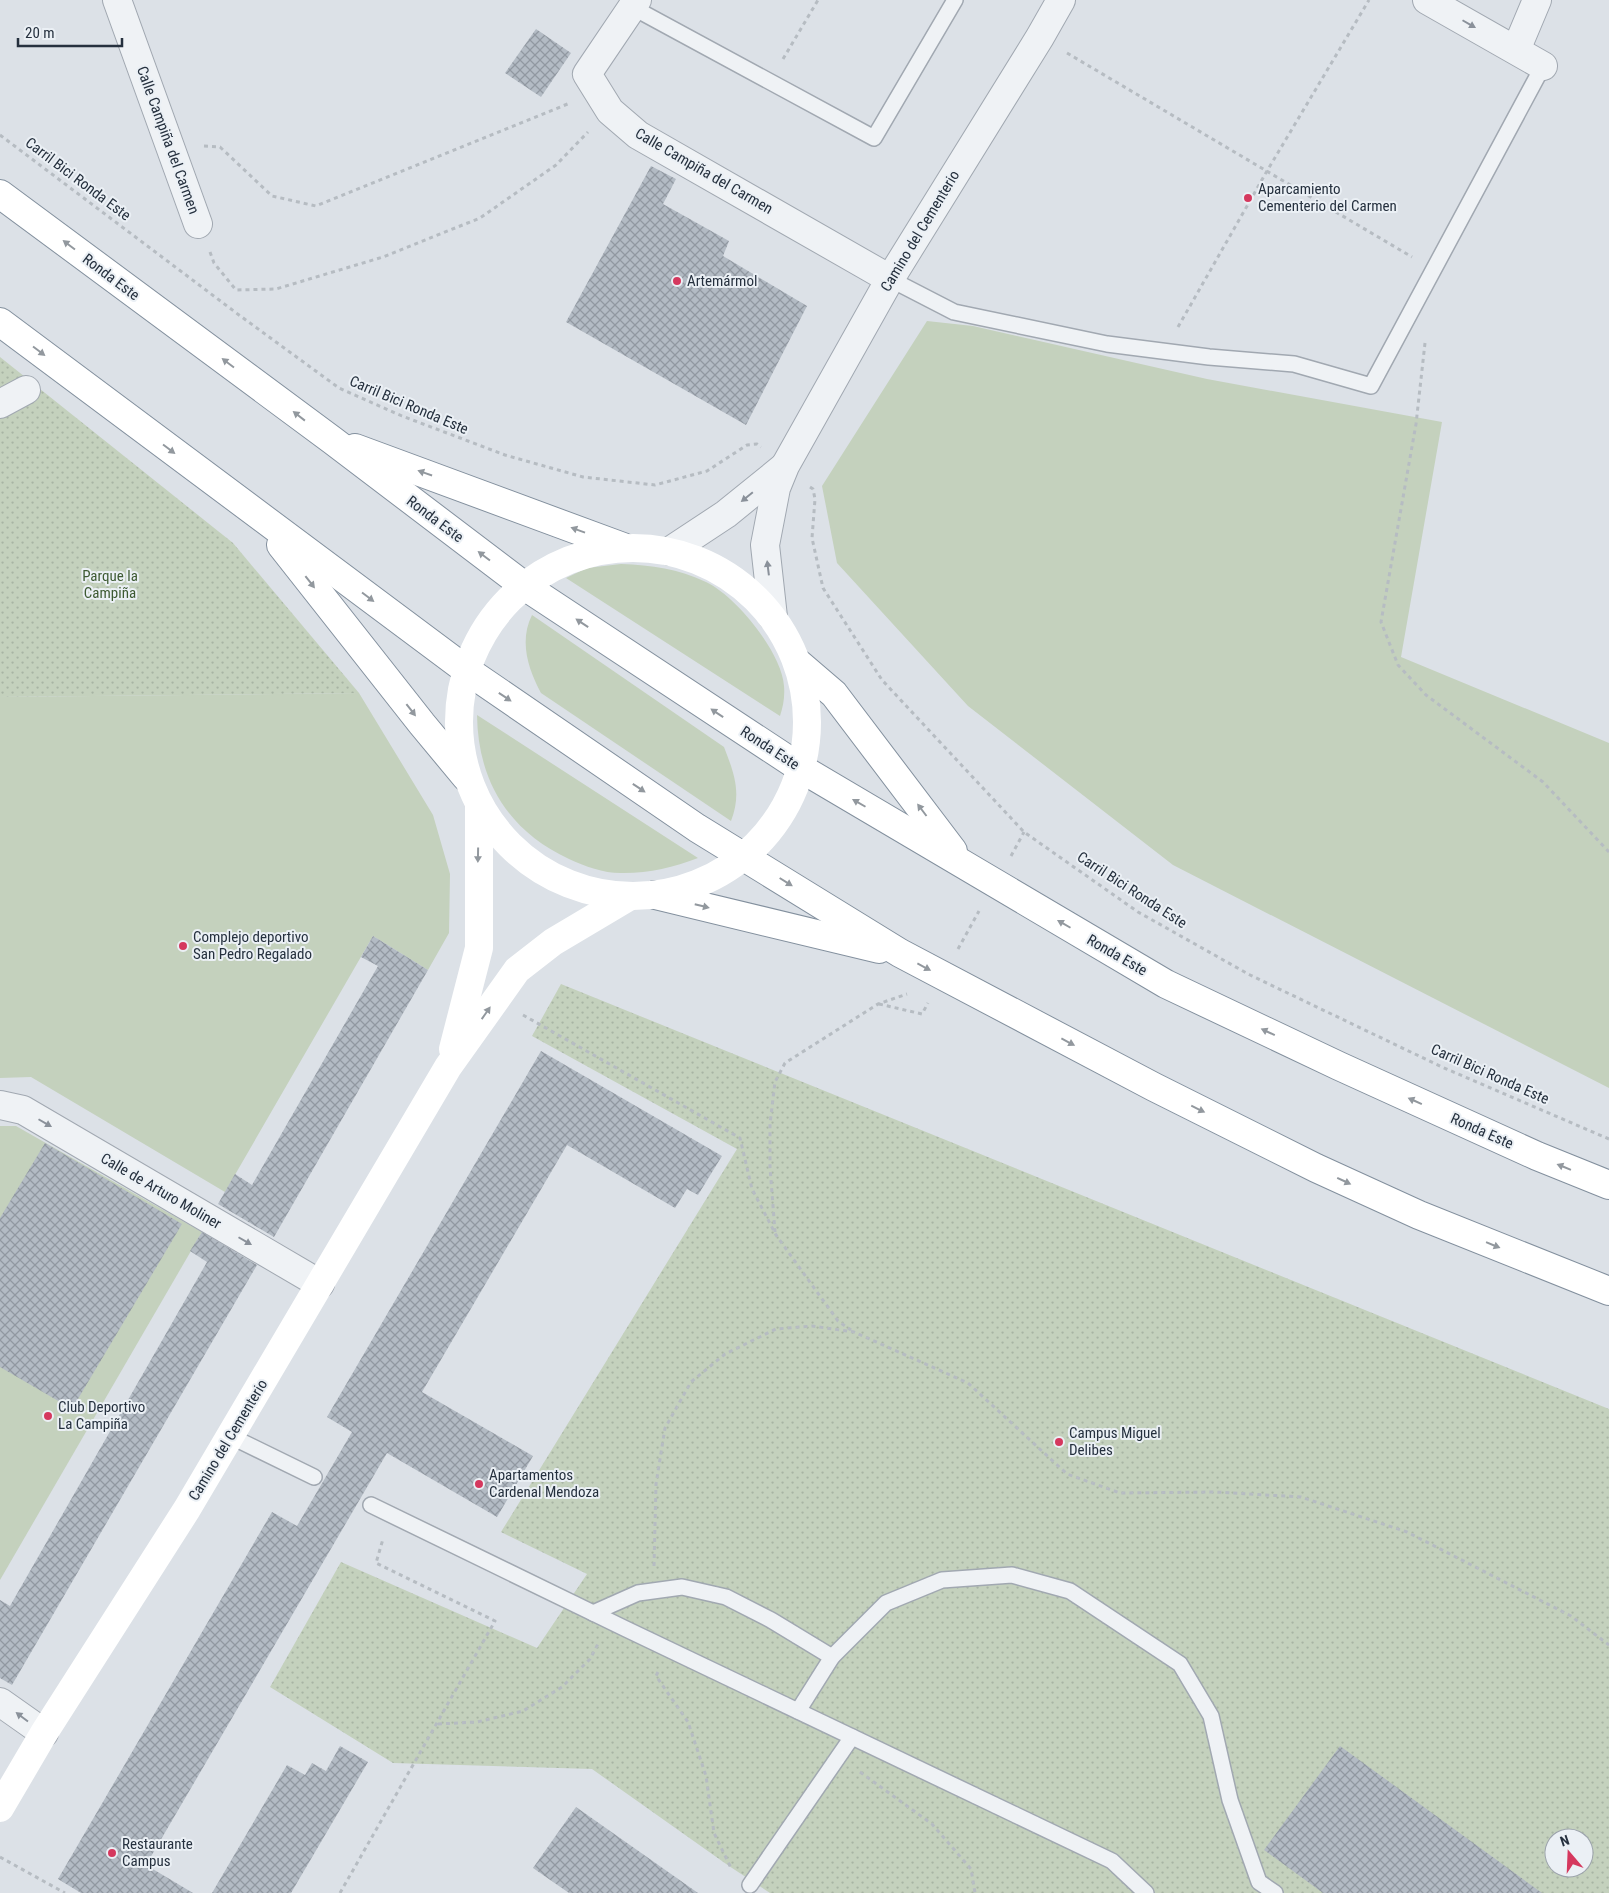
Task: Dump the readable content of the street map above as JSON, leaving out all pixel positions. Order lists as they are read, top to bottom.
{
  "streets": {
    "main road": ["Camino del Cementerio", "Ronda Este"],
    "street": ["Calle Campiña del Carmen", "Calle de Arturo Moliner"],
    "path": ["Carril Bici Ronda Este"]
  },
  "crossings": [
    ["Calle Campiña del Carmen", "Camino del Cementerio"],
    ["Camino del Cementerio", "Calle de Arturo Moliner"]
  ],
  "one_way": ["Calle de Arturo Moliner"],
  "parks": ["Parque la Campiña"],
  "places": [
    "Aparcamiento Cementerio del Carmen",
    "Artemármol",
    "Complejo deportivo San Pedro Regalado",
    "Club Deportivo La Campiña",
    "Campus Miguel Delibes",
    "Apartamentos Cardenal Mendoza",
    "Restaurante Campus"
  ],
  "scale_bar": "20 m",
  "north": "top"
}
